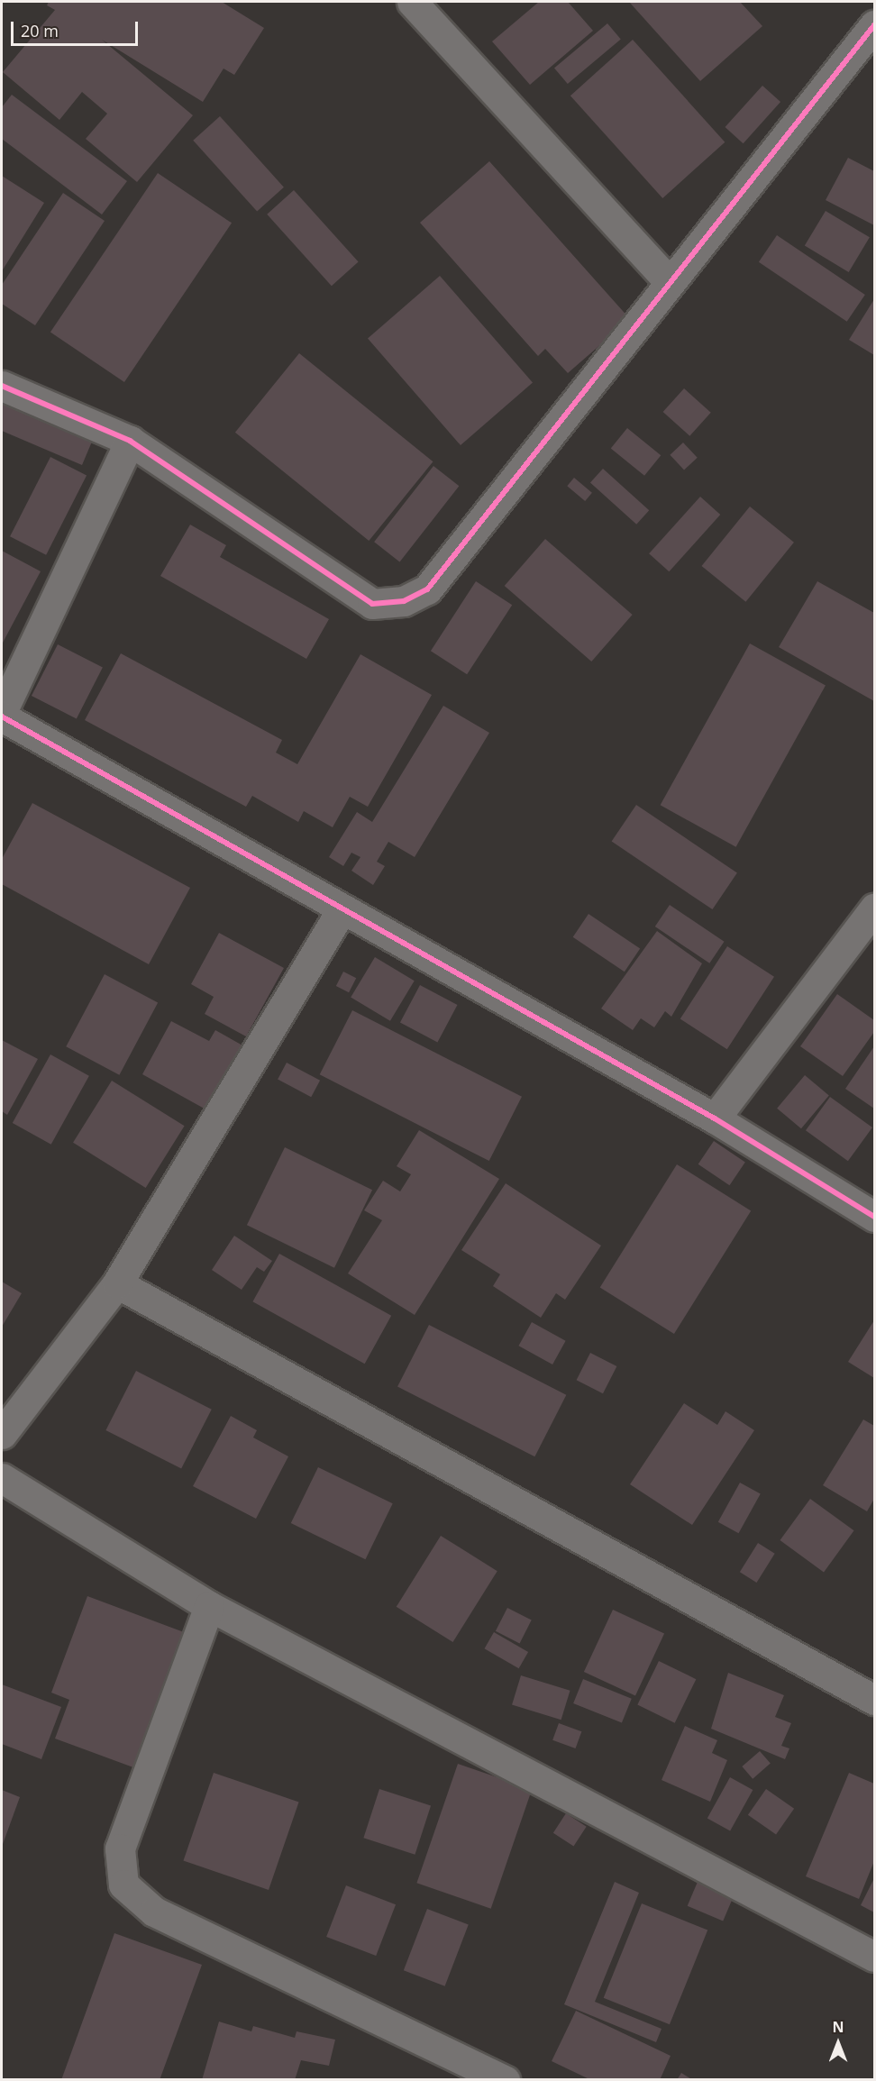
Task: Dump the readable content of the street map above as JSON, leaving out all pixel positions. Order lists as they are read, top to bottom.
{
  "scale_bar": "20 m",
  "north": "top"
}
